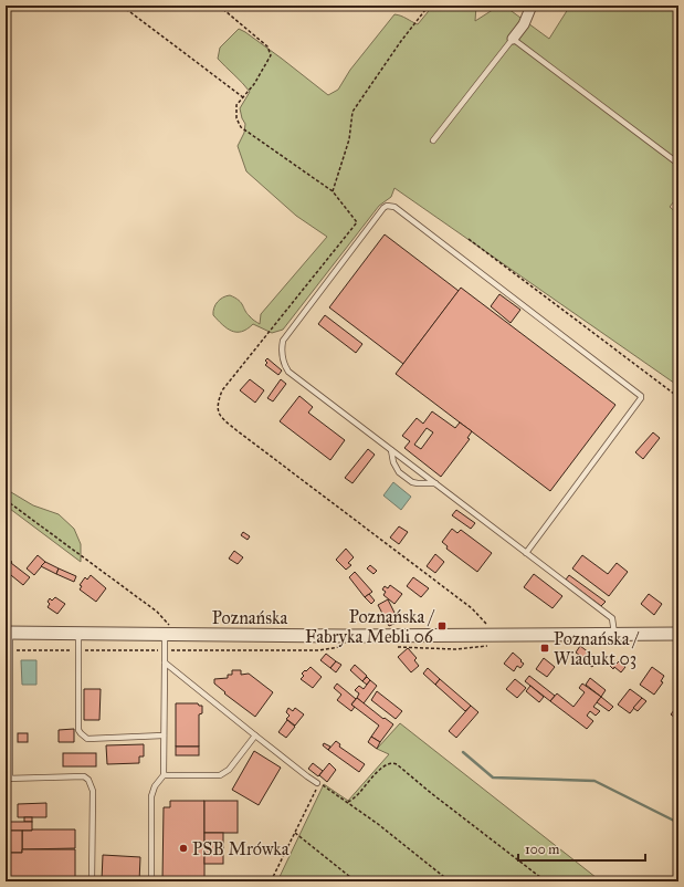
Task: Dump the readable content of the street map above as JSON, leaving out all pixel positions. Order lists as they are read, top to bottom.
{
  "streets": {
    "street": ["Poznańska"]
  },
  "places": {
    "transit": ["Poznańska / Fabryka Mebli 06", "Poznańska / Wiadukt 03"],
    "other": ["PSB Mrówka"]
  },
  "scale_bar": "100 m"
}
